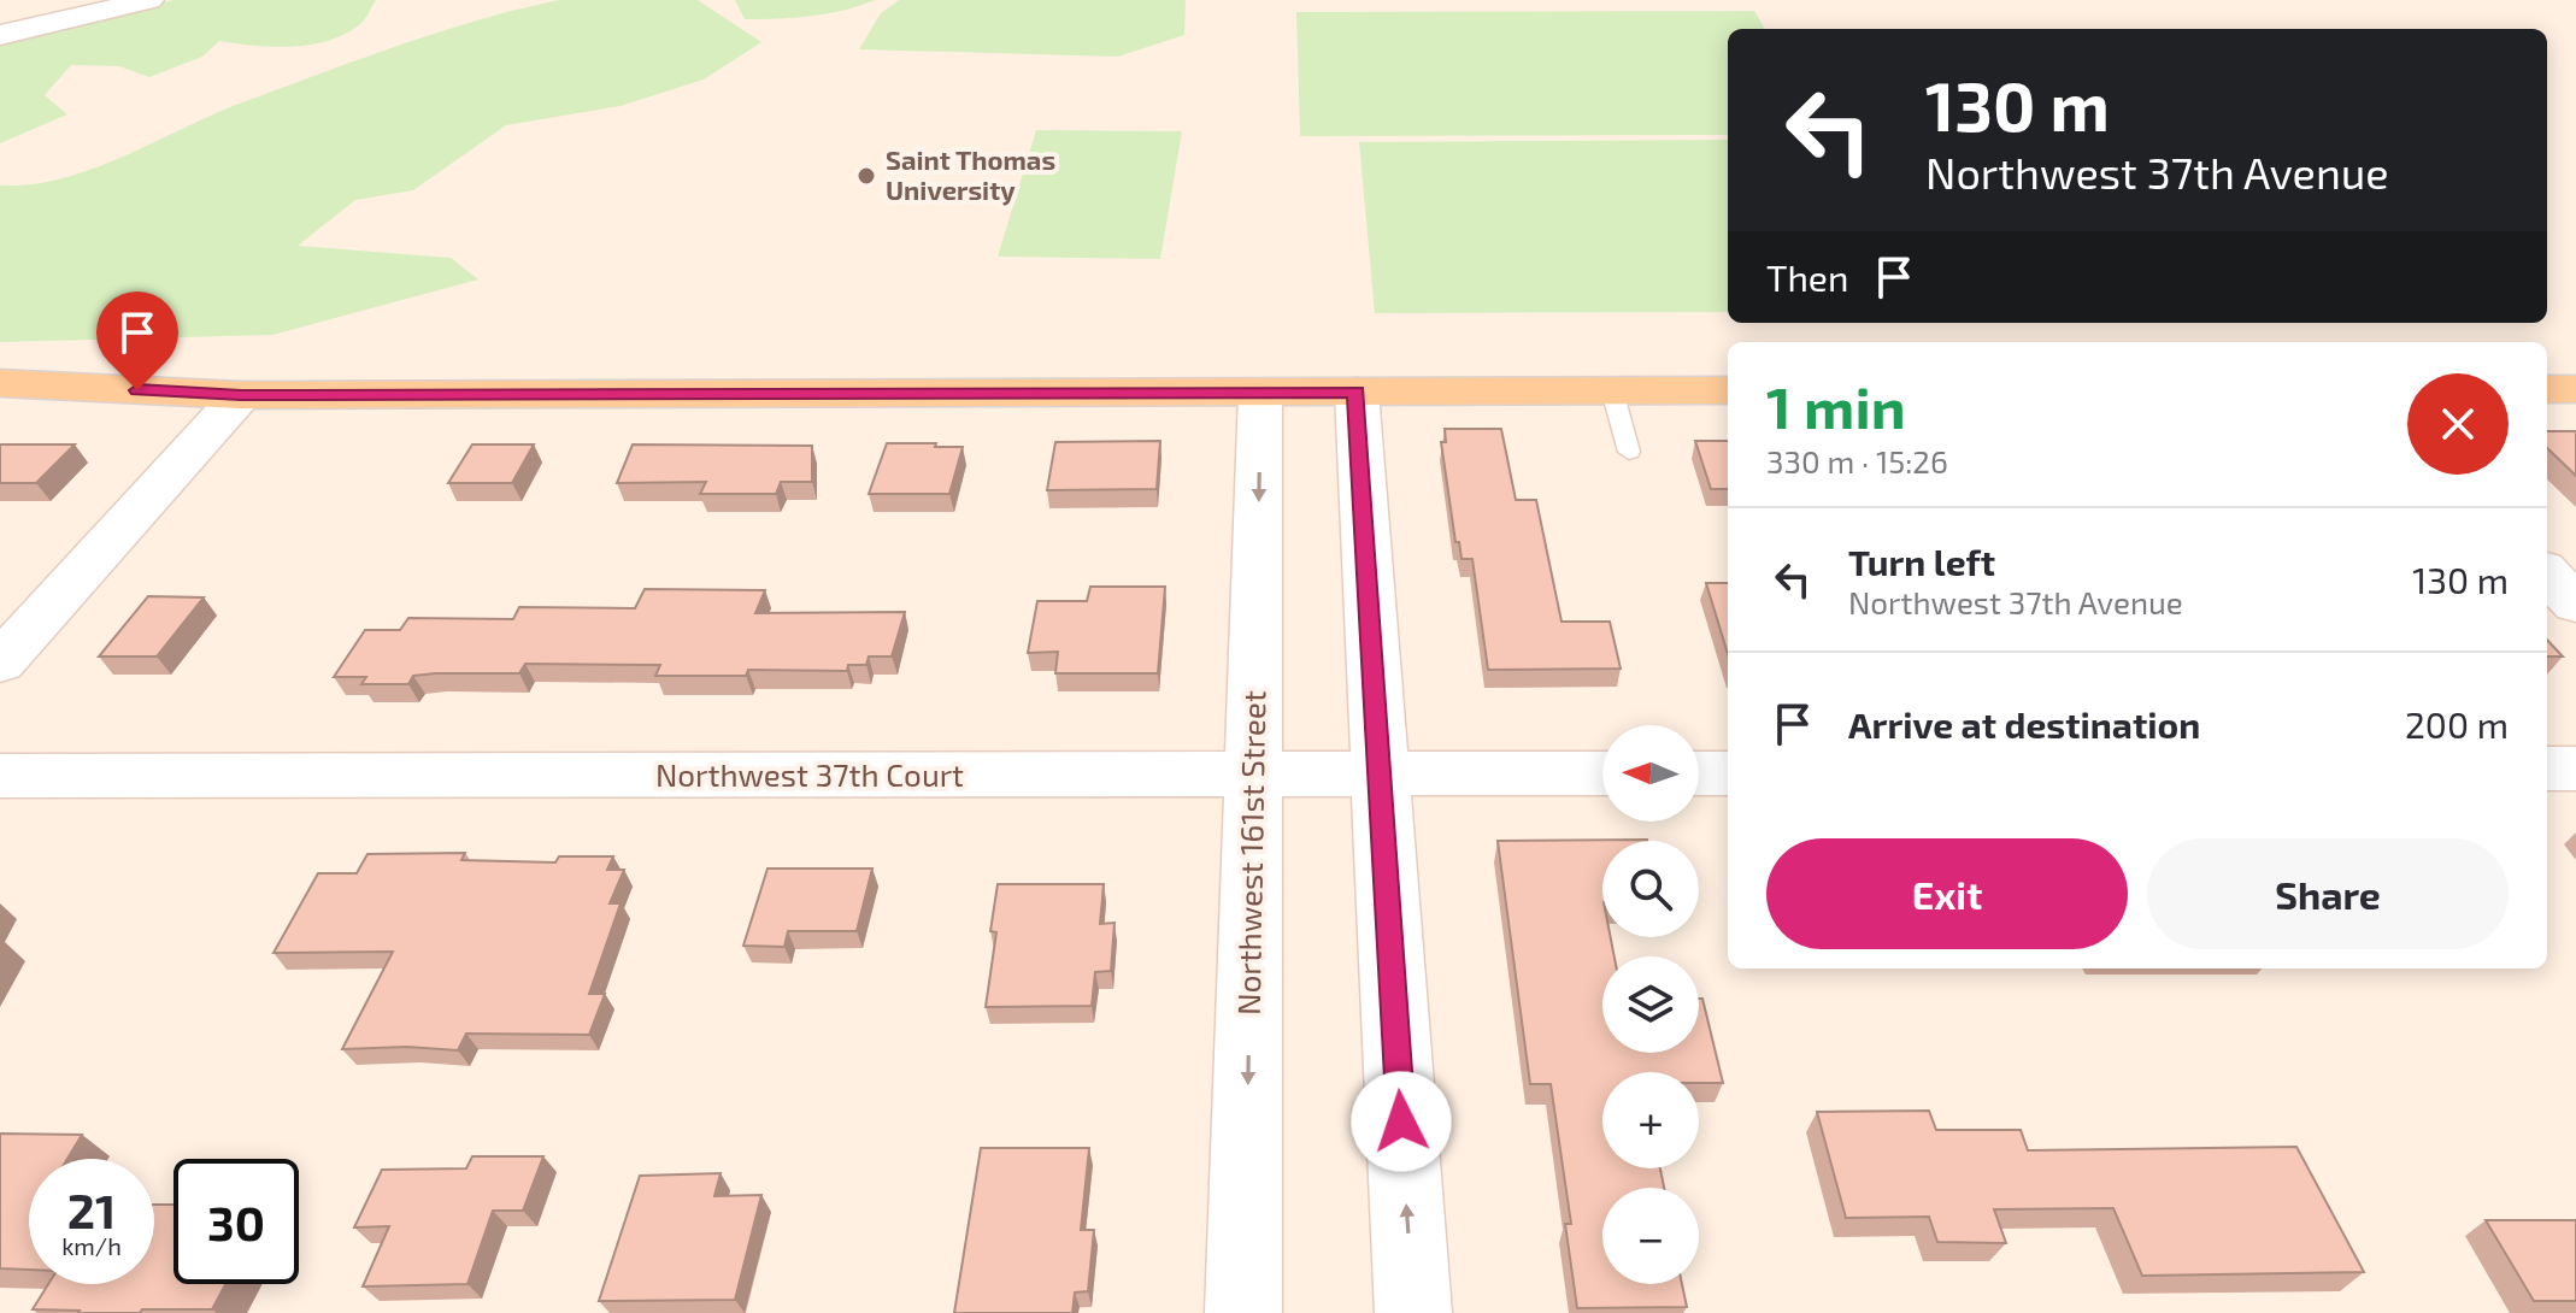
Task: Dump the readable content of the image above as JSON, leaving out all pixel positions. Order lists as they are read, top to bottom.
{
  "streets": {
    "street": ["Northwest 37th Court", "Northwest 161st Street"]
  },
  "crossings": [
    ["Northwest 37th Court", "Northwest 161st Street"]
  ],
  "places": ["Saint Thomas University"],
  "north": "left",
  "page": {
    "turn": ["130 m", "Northwest 37th Avenue"],
    "then": "Then",
    "heading": ["1 min", "330 m · 15:26"],
    "list": [
      {
        "name": "Turn left",
        "note": "Northwest 37th Avenue",
        "value": "130 m"
      },
      {
        "name": "Arrive at destination",
        "value": "200 m"
      }
    ],
    "map_buttons": ["+", "−"],
    "buttons": ["Exit", "Share"],
    "speed": "21 km/h",
    "limit": "30"
  }
}
